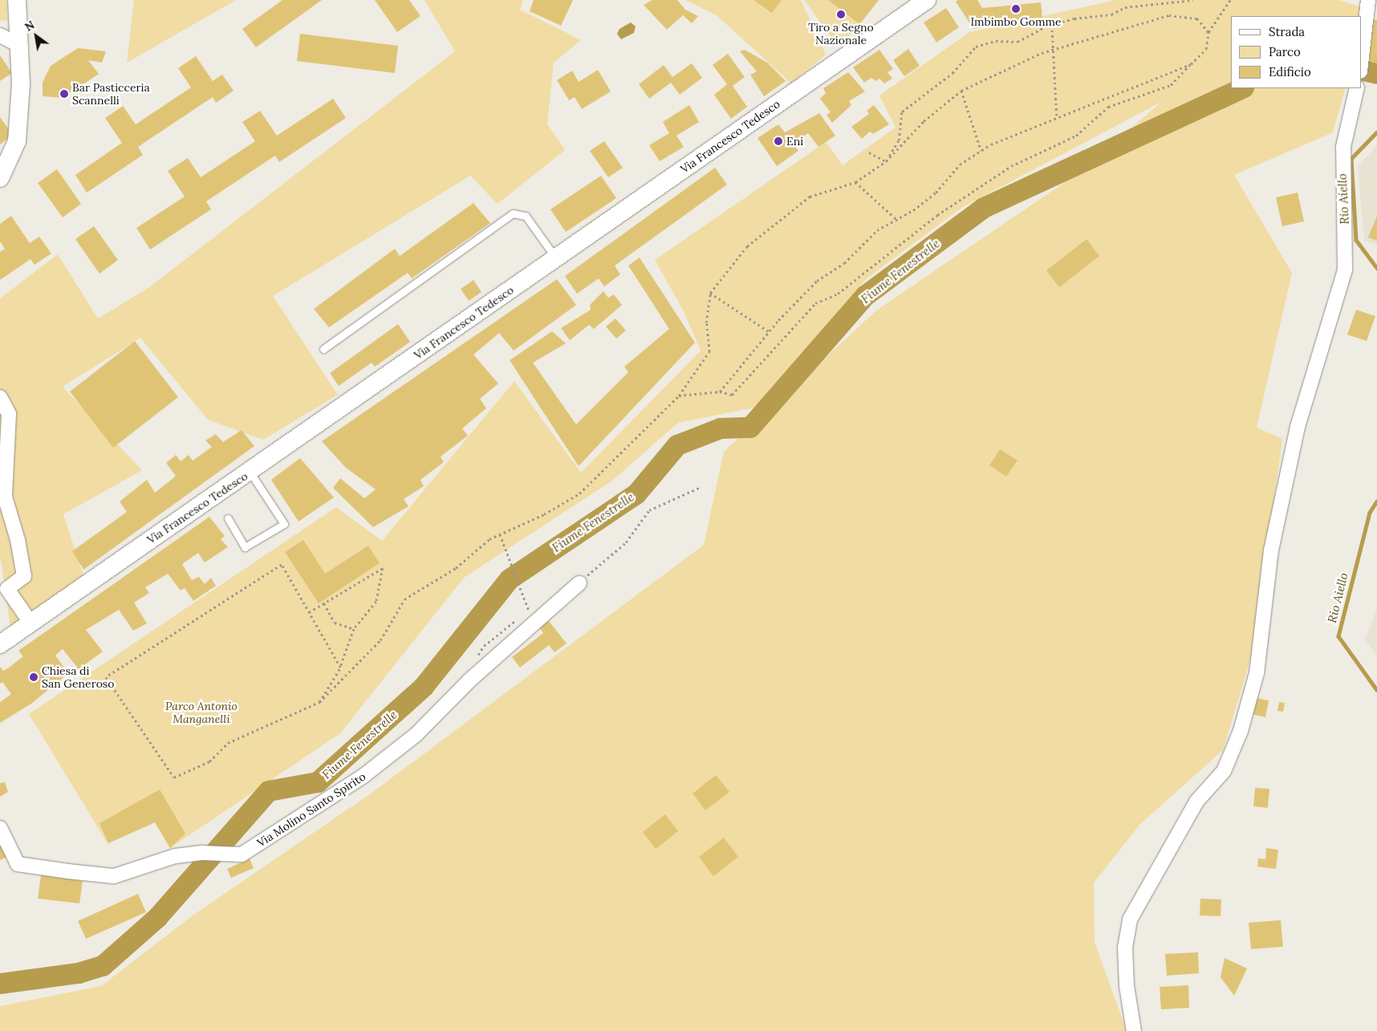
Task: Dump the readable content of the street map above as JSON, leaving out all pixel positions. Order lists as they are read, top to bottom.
{
  "streets": {
    "street": ["Via Francesco Tedesco", "Via Molino Santo Spirito"]
  },
  "water": ["Rio Aiello", "Fiume Fenestrelle"],
  "parks": ["Parco Antonio Manganelli"],
  "places": [
    "Imbimbo Gomme",
    "Tiro a Segno Nazionale",
    "Bar Pasticceria Scannelli",
    "Eni",
    "Chiesa di San Generoso"
  ],
  "legend": ["Strada", "Parco", "Edificio"],
  "north": "top left"
}
